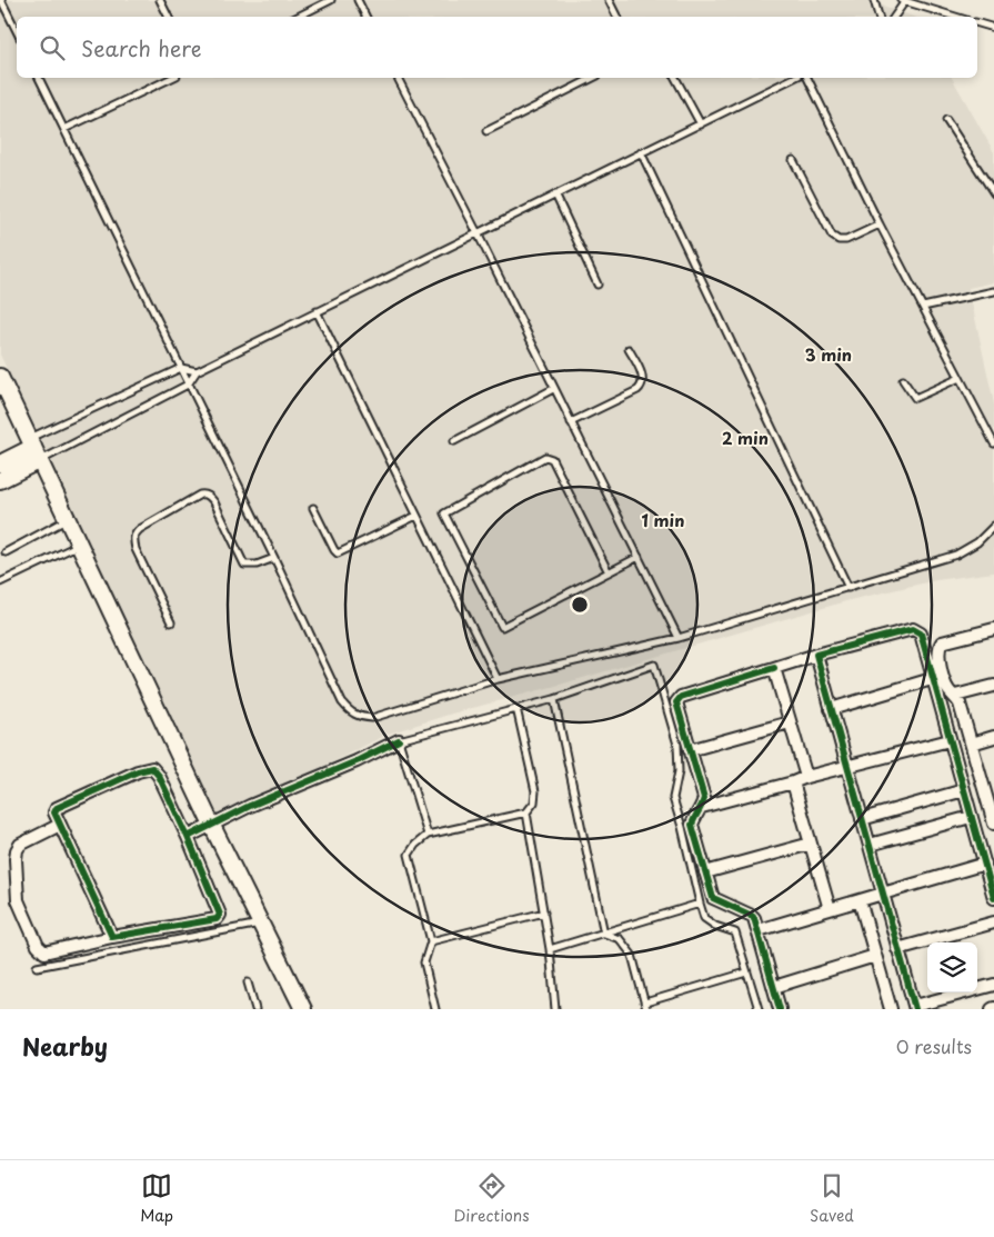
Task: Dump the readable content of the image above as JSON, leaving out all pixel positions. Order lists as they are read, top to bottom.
{
  "page": {
    "search": "Search here",
    "heading": ["Nearby", "0 results"],
    "nav": ["Map", "Directions", "Saved"]
  },
  "rings": ["3 min", "2 min", "1 min"]
}
